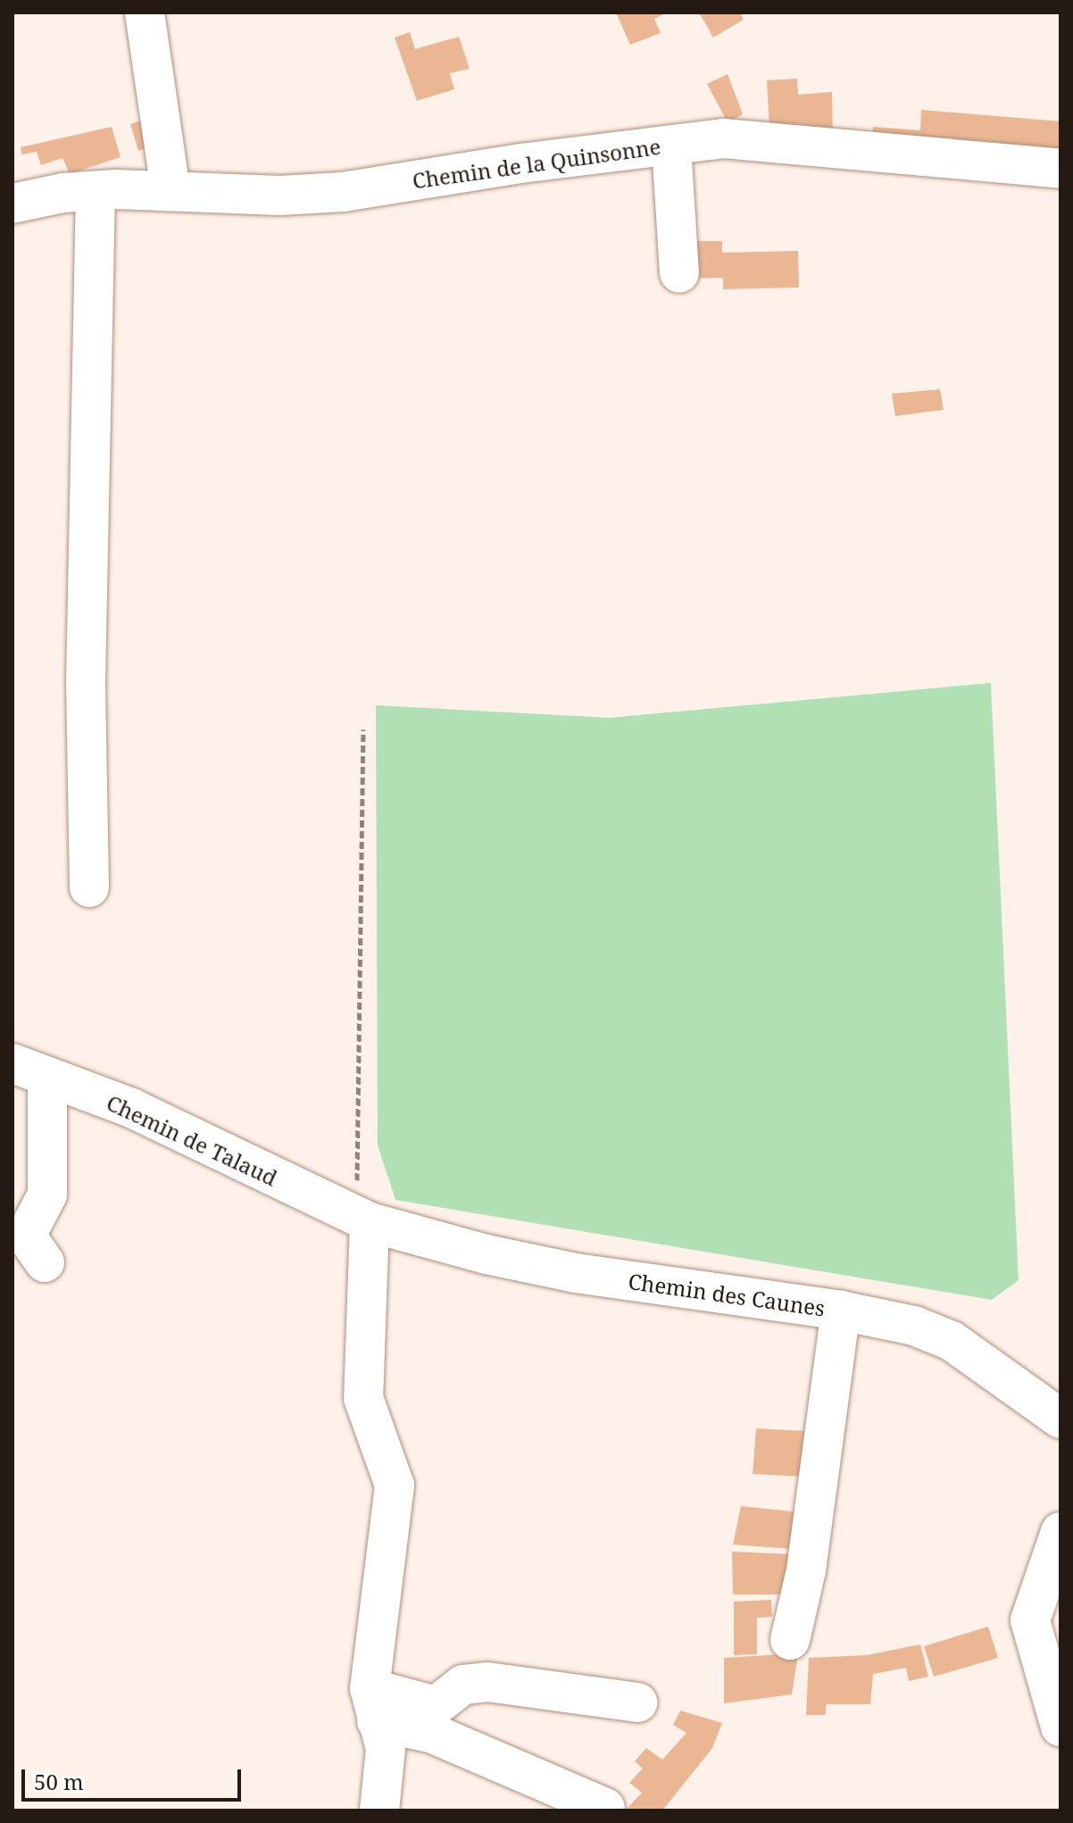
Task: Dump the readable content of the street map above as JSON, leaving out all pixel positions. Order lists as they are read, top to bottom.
{
  "streets": {
    "street": ["Chemin de la Quinsonne", "Chemin de Talaud", "Chemin des Caunes"]
  },
  "crossings": [
    ["Chemin de Talaud", "Chemin des Caunes"]
  ],
  "scale_bar": "50 m"
}
